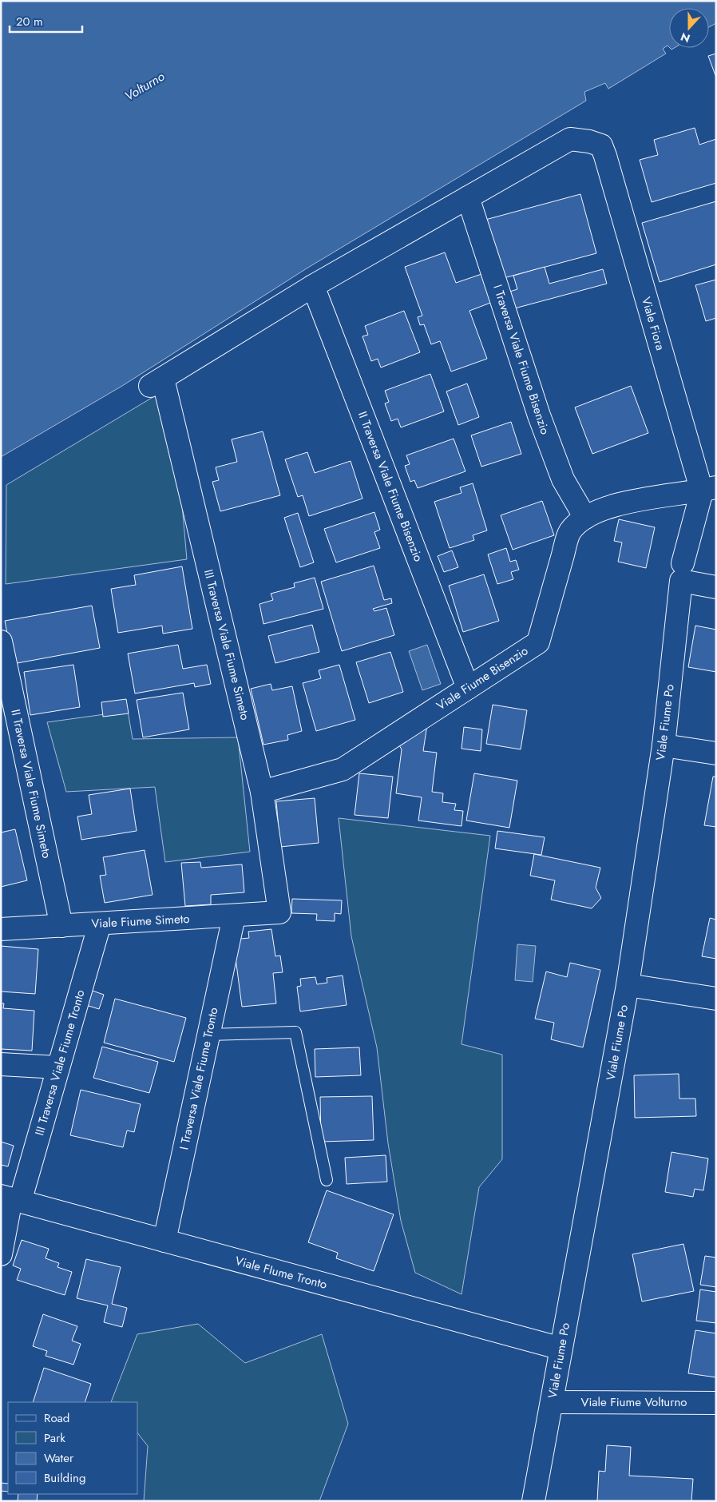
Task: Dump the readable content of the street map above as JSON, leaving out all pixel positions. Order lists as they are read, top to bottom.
{
  "streets": {
    "street": [
      "Viale Fiora",
      "I Traversa Viale Fiume Bisenzio",
      "II Traversa Viale Fiume Bisenzio",
      "III Traversa Viale Fiume Simeto",
      "Viale Fiume Bisenzio",
      "Viale Fiume Po",
      "II Traversa Viale Fiume Simeto",
      "Viale Fiume Simeto",
      "III Traversa Viale Fiume Tronto",
      "I Traversa Viale Fiume Tronto",
      "Viale FIume Tronto",
      "Viale Fiume Volturno"
    ]
  },
  "crossings": [
    ["Viale Fiora", "I Traversa Viale Fiume Bisenzio"],
    ["Viale Fiora", "Viale Fiume Bisenzio"],
    ["Viale Fiora", "Viale Fiume Po"],
    ["I Traversa Viale Fiume Bisenzio", "Viale Fiume Bisenzio"],
    ["II Traversa Viale Fiume Bisenzio", "III Traversa Viale Fiume Simeto"],
    ["II Traversa Viale Fiume Bisenzio", "Viale Fiume Bisenzio"],
    ["III Traversa Viale Fiume Simeto", "Viale Fiume Bisenzio"],
    ["III Traversa Viale Fiume Simeto", "Viale Fiume Simeto"],
    ["Viale Fiume Bisenzio", "Viale Fiume Po"],
    ["Viale Fiume Po", "Viale FIume Tronto"],
    ["Viale Fiume Po", "Viale Fiume Volturno"],
    ["II Traversa Viale Fiume Simeto", "Viale Fiume Simeto"],
    ["Viale Fiume Simeto", "III Traversa Viale Fiume Tronto"],
    ["Viale Fiume Simeto", "I Traversa Viale Fiume Tronto"],
    ["III Traversa Viale Fiume Tronto", "Viale FIume Tronto"],
    ["I Traversa Viale Fiume Tronto", "Viale FIume Tronto"]
  ],
  "water": ["Volturno"],
  "legend": [
    "Road",
    "Park",
    "Water",
    "Building"
  ],
  "scale_bar": "20 m",
  "north": "bottom"
}
